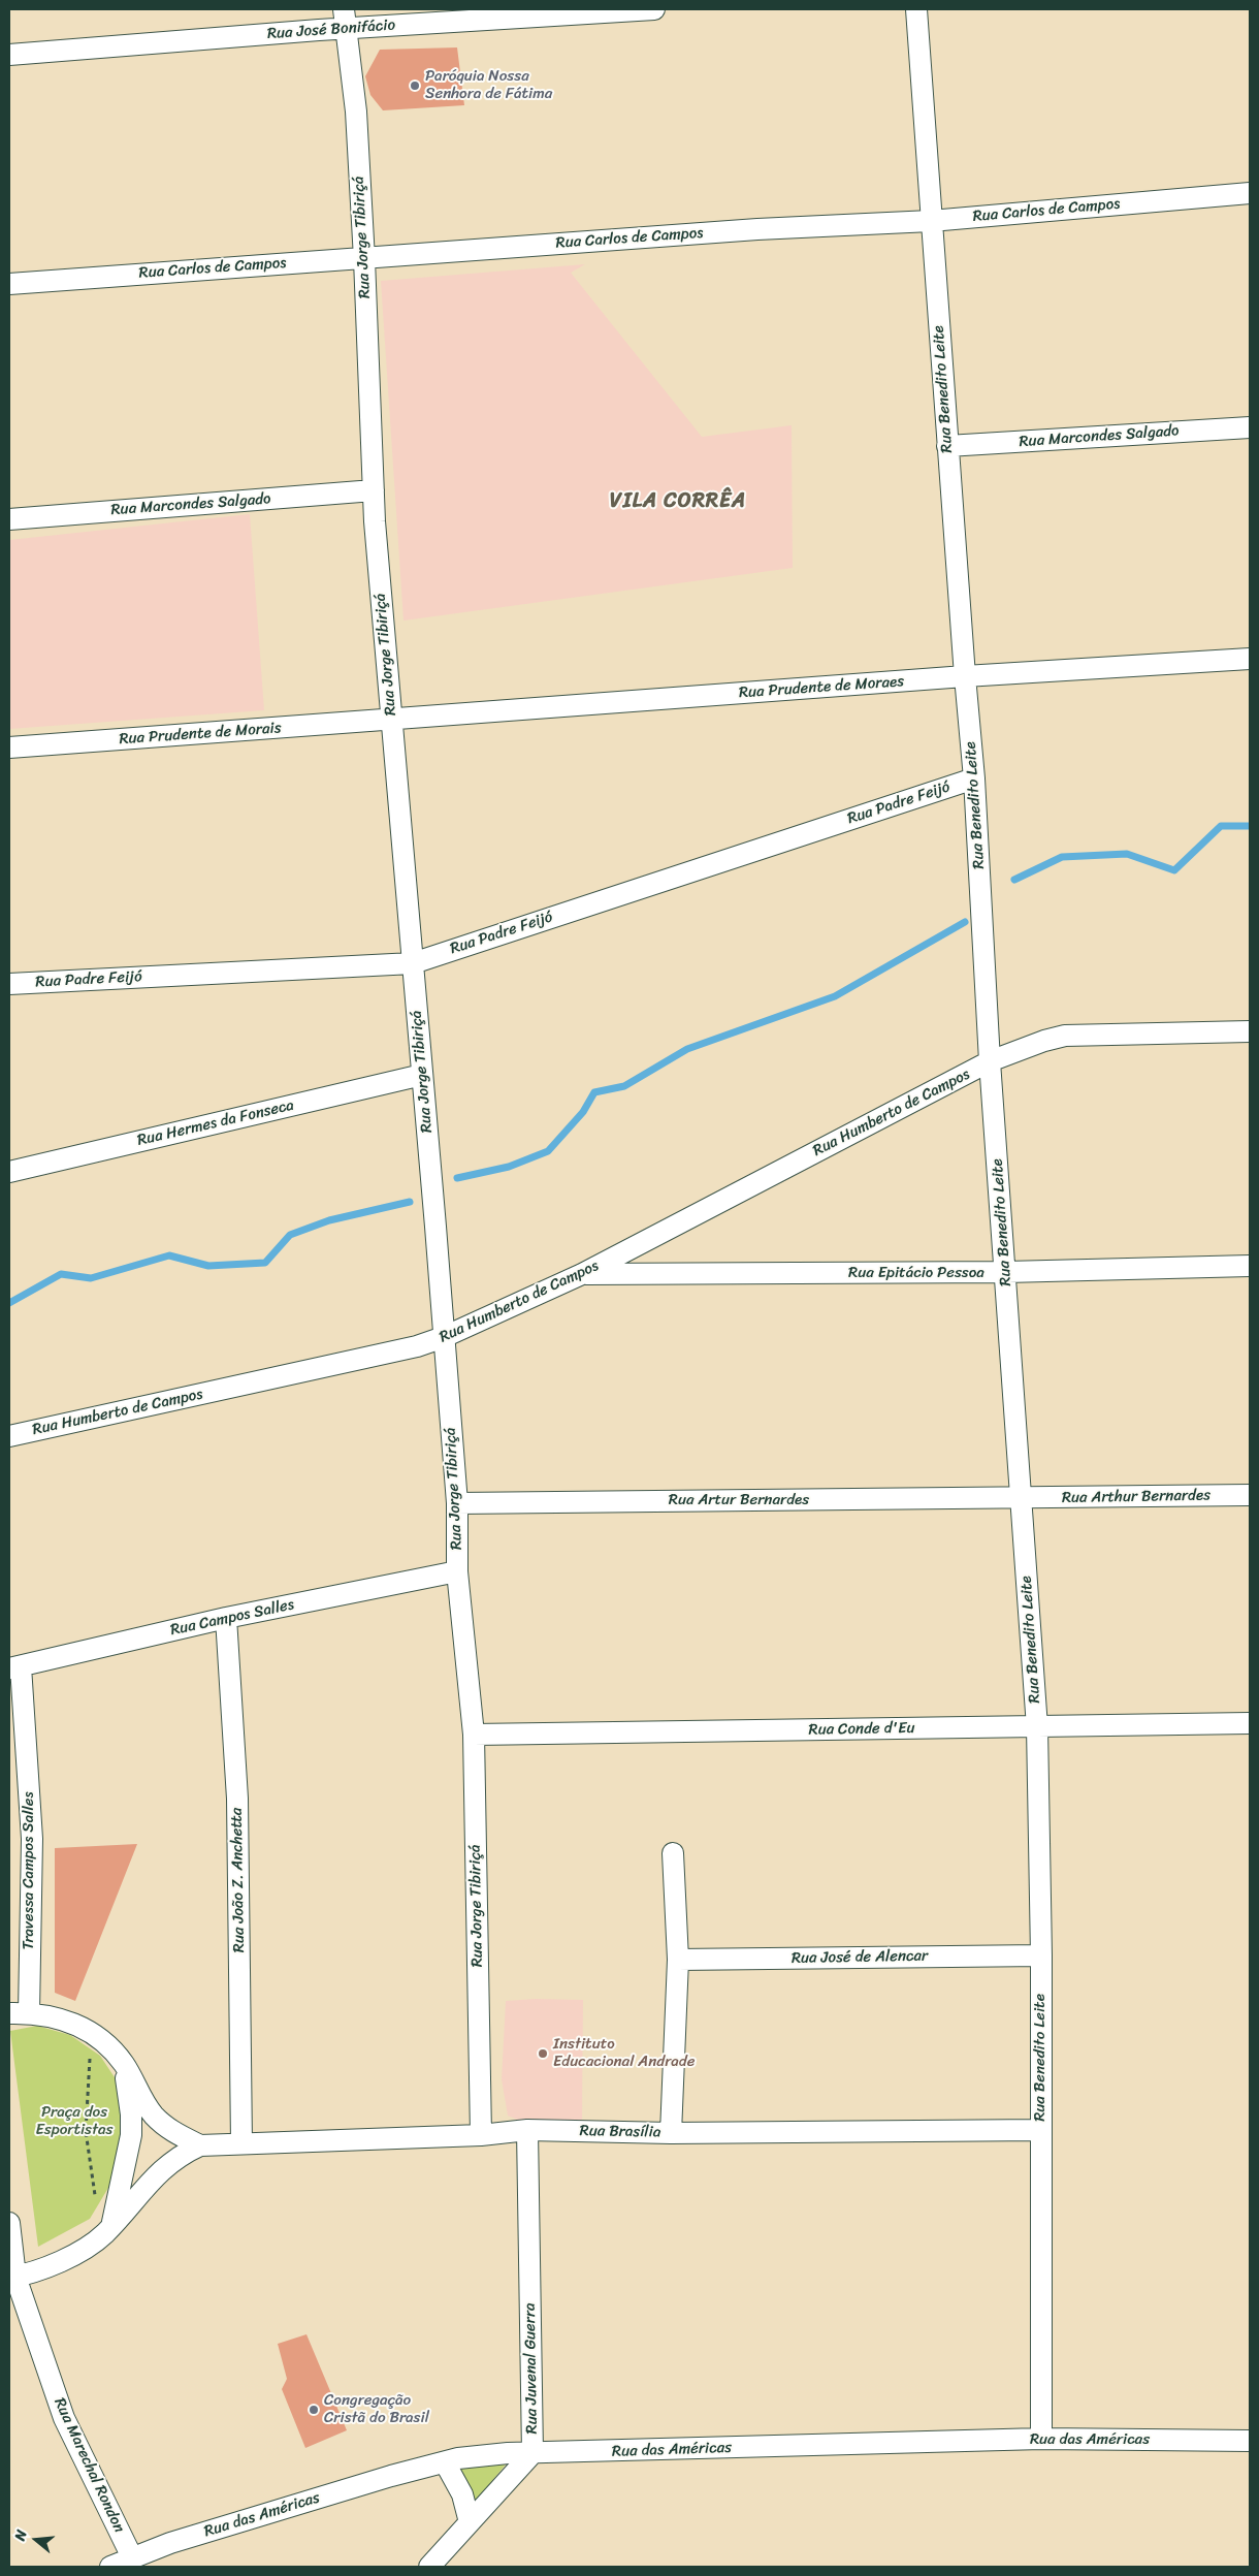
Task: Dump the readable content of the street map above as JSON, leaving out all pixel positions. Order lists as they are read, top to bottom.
{
  "streets": {
    "street": [
      "Rua José Bonifácio",
      "Rua Carlos de Campos",
      "Rua Jorge Tibiriçá",
      "Rua Benedito Leite",
      "Rua Marcondes Salgado",
      "Rua Prudente de Moraes",
      "Rua Prudente de Morais",
      "Rua Padre Feijó",
      "Rua Humberto de Campos",
      "Rua Hermes da Fonseca",
      "Rua Epitácio Pessoa",
      "Rua Arthur Bernardes",
      "Rua Artur Bernardes",
      "Rua Campos Salles",
      "Rua Conde d'Eu",
      "Travessa Campos Salles",
      "Rua João Z. Anchetta",
      "Rua José de Alencar",
      "Rua Brasília",
      "Rua Juvenal Guerra",
      "Rua das Américas",
      "Rua Marechal Rondon"
    ]
  },
  "crossings": [
    ["Rua José Bonifácio", "Rua Jorge Tibiriçá"],
    ["Rua Carlos de Campos", "Rua Jorge Tibiriçá"],
    ["Rua Carlos de Campos", "Rua Benedito Leite"],
    ["Rua Jorge Tibiriçá", "Rua Marcondes Salgado"],
    ["Rua Jorge Tibiriçá", "Rua Prudente de Moraes"],
    ["Rua Jorge Tibiriçá", "Rua Prudente de Morais"],
    ["Rua Jorge Tibiriçá", "Rua Padre Feijó"],
    ["Rua Jorge Tibiriçá", "Rua Humberto de Campos"],
    ["Rua Jorge Tibiriçá", "Rua Hermes da Fonseca"],
    ["Rua Jorge Tibiriçá", "Rua Artur Bernardes"],
    ["Rua Jorge Tibiriçá", "Rua Campos Salles"],
    ["Rua Jorge Tibiriçá", "Rua Conde d'Eu"],
    ["Rua Jorge Tibiriçá", "Rua Brasília"],
    ["Rua Benedito Leite", "Rua Marcondes Salgado"],
    ["Rua Benedito Leite", "Rua Prudente de Moraes"],
    ["Rua Benedito Leite", "Rua Padre Feijó"],
    ["Rua Benedito Leite", "Rua Humberto de Campos"],
    ["Rua Benedito Leite", "Rua Epitácio Pessoa"],
    ["Rua Benedito Leite", "Rua Arthur Bernardes"],
    ["Rua Benedito Leite", "Rua Artur Bernardes"],
    ["Rua Benedito Leite", "Rua Conde d'Eu"],
    ["Rua Benedito Leite", "Rua José de Alencar"],
    ["Rua Benedito Leite", "Rua Brasília"],
    ["Rua Benedito Leite", "Rua das Américas"],
    ["Rua Prudente de Moraes", "Rua Prudente de Morais"],
    ["Rua Humberto de Campos", "Rua Epitácio Pessoa"],
    ["Rua Arthur Bernardes", "Rua Artur Bernardes"],
    ["Rua Campos Salles", "Travessa Campos Salles"],
    ["Rua Campos Salles", "Rua João Z. Anchetta"],
    ["Rua João Z. Anchetta", "Rua Brasília"],
    ["Rua Brasília", "Rua Juvenal Guerra"],
    ["Rua Juvenal Guerra", "Rua das Américas"],
    ["Rua das Américas", "Rua Marechal Rondon"]
  ],
  "districts": ["VILA CORRÊA"],
  "parks": ["Praça dos Esportistas"],
  "places": ["Paróquia Nossa Senhora de Fátima", "Instituto Educacional Andrade", "Congregação Cristã do Brasil"],
  "north": "left"
}
